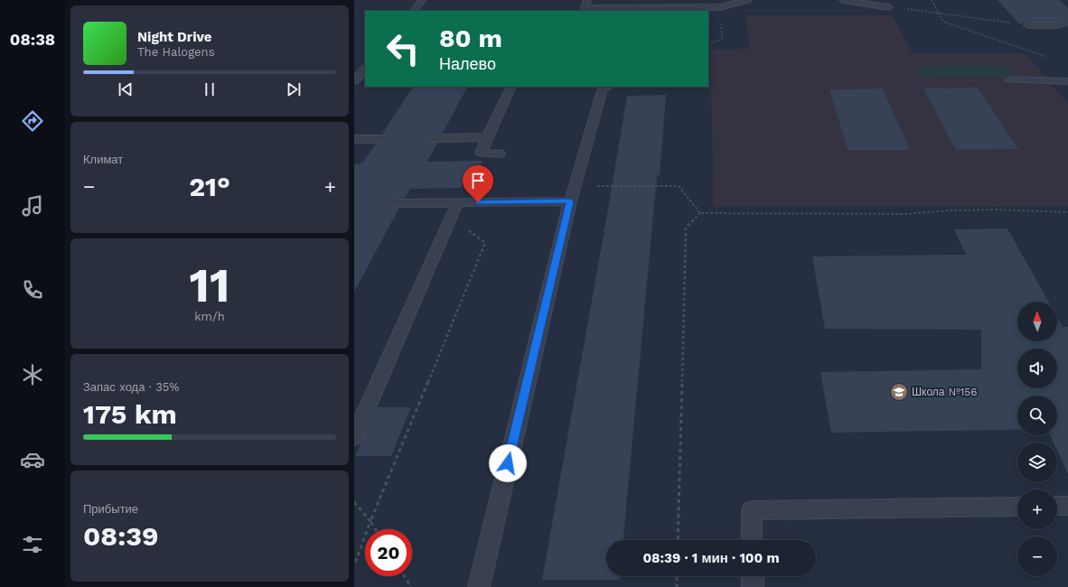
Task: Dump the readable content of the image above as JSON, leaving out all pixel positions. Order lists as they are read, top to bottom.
{
  "places": {
    "school or university": ["Школа №156"]
  },
  "north": "top",
  "page": {
    "tabs": "08:38",
    "turn": ["80 m", "Налево"],
    "song": ["Night Drive", "The Halogens"],
    "tile": [
      "Климат",
      ["11", "km/h"],
      ["Запас хода · 35%", "175 km"],
      ["Прибытие", "08:39"]
    ],
    "heat": ["−", "21°", "+"],
    "map_buttons": ["+", "−"],
    "limit": "20",
    "trip": "08:39 · 1 мин · 100 m"
  }
}
